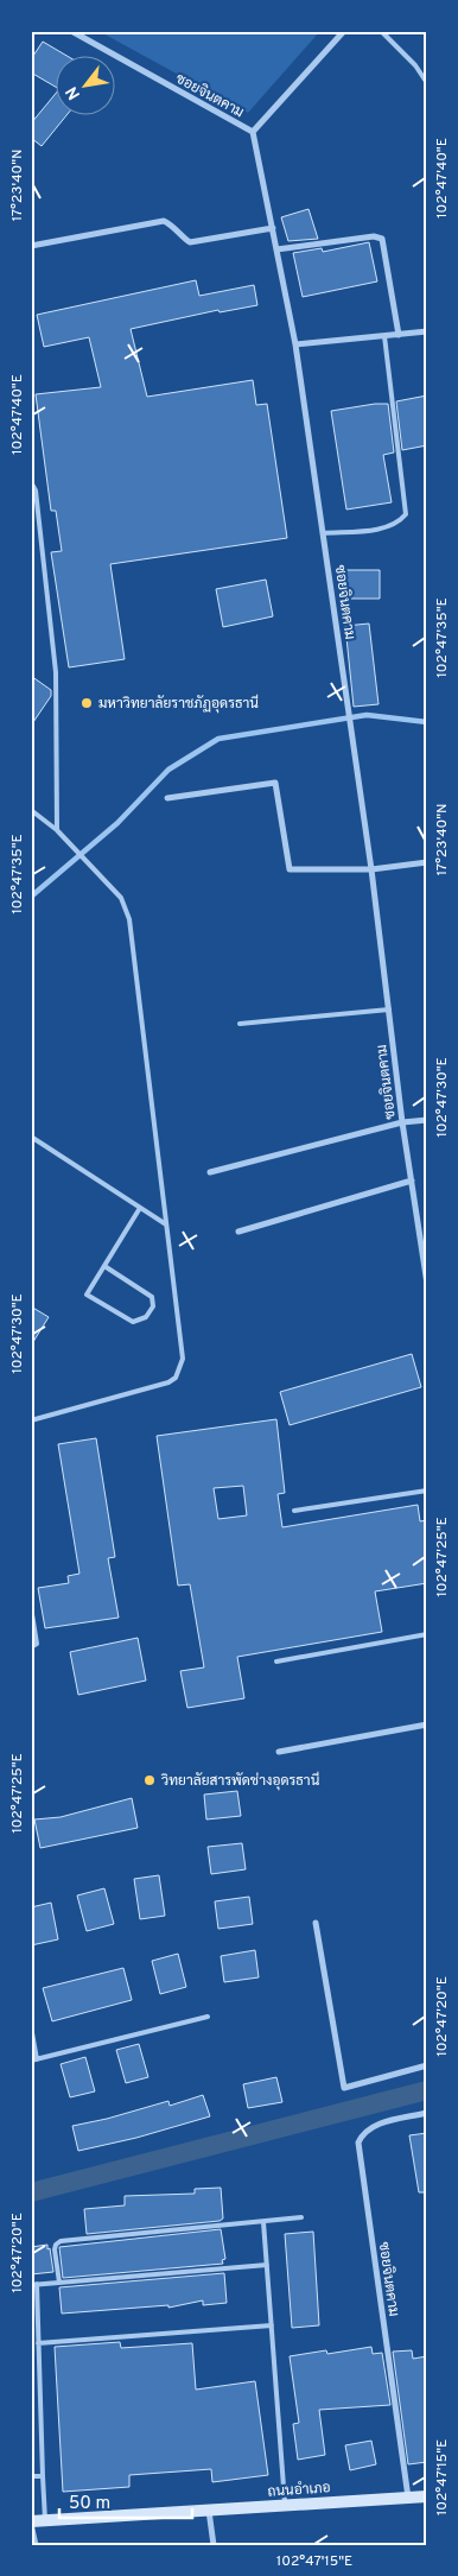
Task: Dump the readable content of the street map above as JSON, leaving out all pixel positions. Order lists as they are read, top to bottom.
{
  "streets": {
    "street": ["ซอยจินตคาม", "ถนนอำเภอ"]
  },
  "crossings": [
    ["ซอยจินตคาม", "ถนนอำเภอ"]
  ],
  "places": ["มหาวิทยาลัยราชภัฏอุดรธานี", "วิทยาลัยสารพัดช่างอุดรธานี"],
  "scale_bar": "50 m",
  "north": "bottom left",
  "coordinates": [
    "102°47'40\"E",
    "17°23'40\"N",
    "102°47'35\"E",
    "102°47'30\"E",
    "102°47'25\"E",
    "102°47'20\"E",
    "102°47'15\"E"
  ]
}
